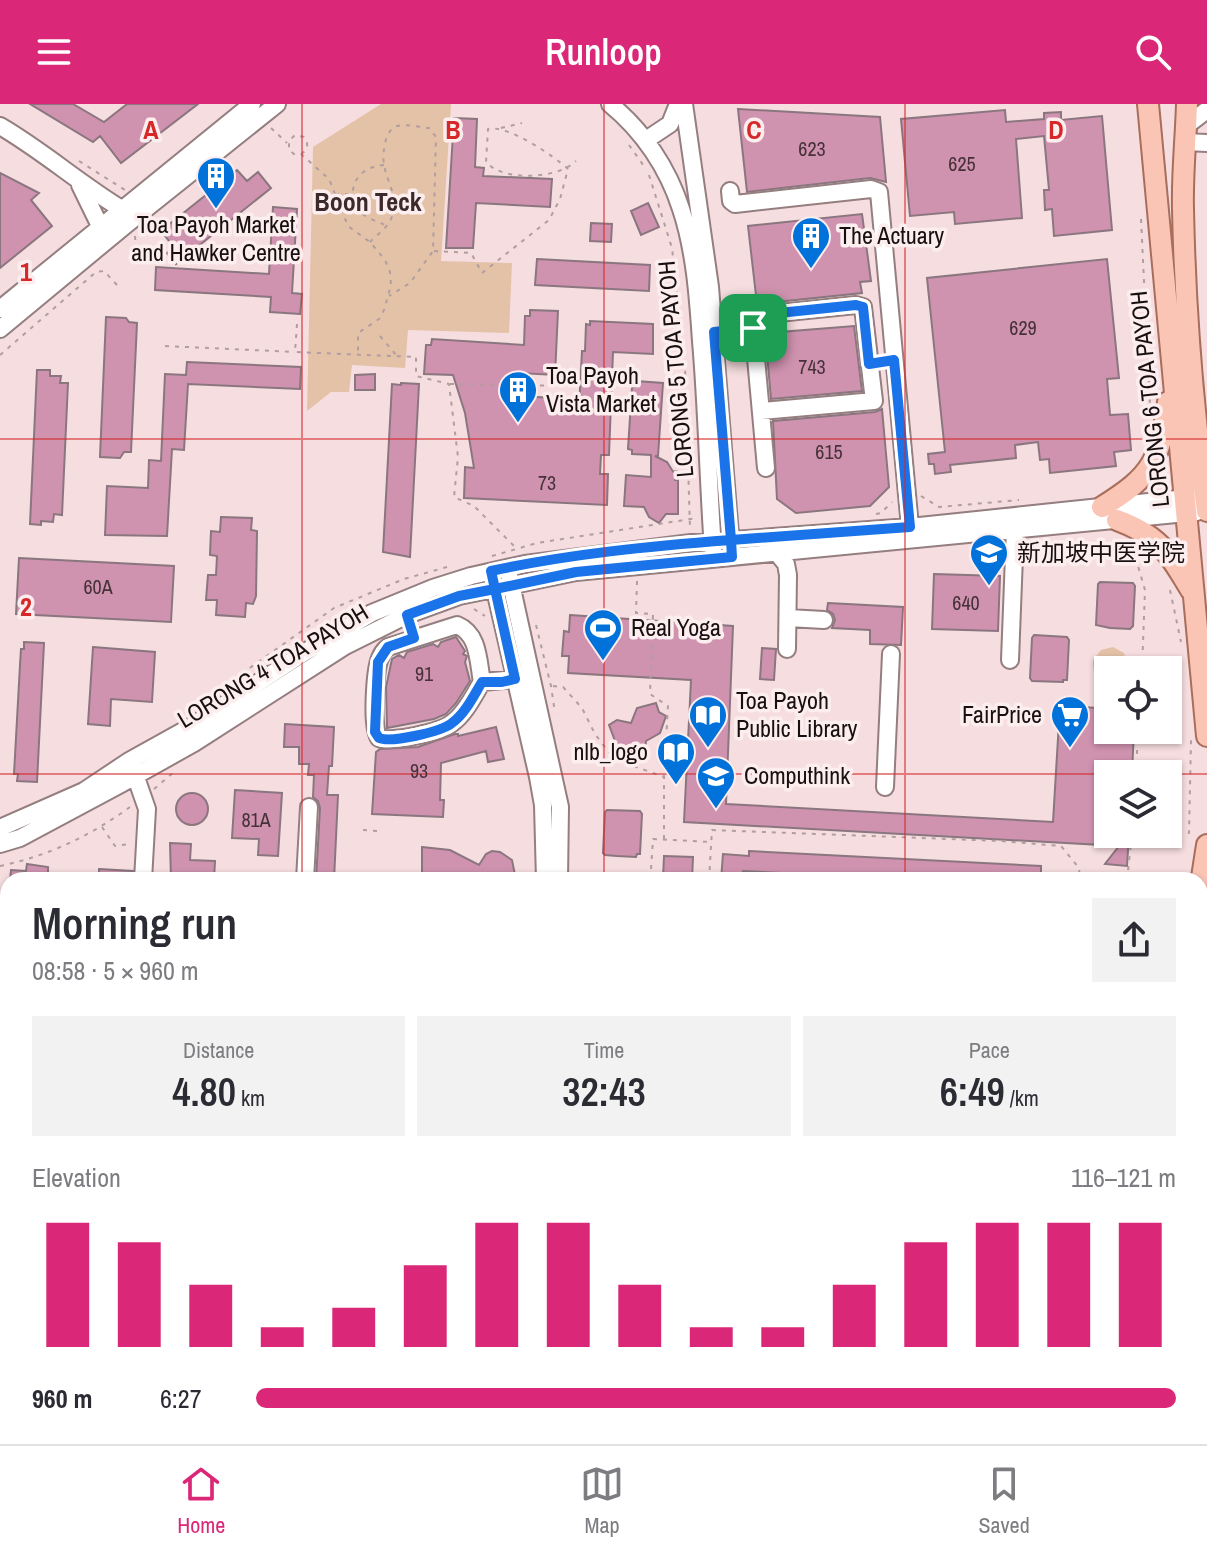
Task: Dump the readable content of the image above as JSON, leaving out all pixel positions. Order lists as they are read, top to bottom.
{
  "streets": {
    "main road": ["LORONG 6 TOA PAYOH"],
    "street": ["LORONG 5 TOA PAYOH", "LORONG 4 TOA PAYOH"]
  },
  "crossings": [
    ["LORONG 5 TOA PAYOH", "LORONG 4 TOA PAYOH"],
    ["LORONG 6 TOA PAYOH", "LORONG 4 TOA PAYOH"]
  ],
  "districts": ["Boon Teck"],
  "places": {
    "building": ["Toa Payoh Market and Hawker Centre", "The Actuary", "Toa Payoh Vista Market"],
    "school or university": ["新加坡中医学院", "Computhink"],
    "sports": ["Real Yoga"],
    "library": ["Toa Payoh Public Library", "nlb_logo"],
    "supermarket": ["FairPrice"]
  },
  "house_numbers": [
    "623",
    "625",
    "629",
    "743",
    "615",
    "73",
    "60A",
    "640",
    "91",
    "93",
    "81A"
  ],
  "page": {
    "header": "Runloop",
    "heading": ["Morning run", "08:58 · 5 × 960 m"],
    "stats": [
      ["Distance", "4.80 km"],
      ["Time", "32:43"],
      ["Pace", "6:49 /km"]
    ],
    "chart": ["Elevation", "116–121 m"],
    "list": [
      {
        "name": "960 m",
        "note": "6:27"
      }
    ],
    "tabs": ["Home", "Map", "Saved"]
  },
  "grid": {
    "columns": [
      "A",
      "B",
      "C",
      "D"
    ],
    "rows": ["1", "2"]
  }
}
